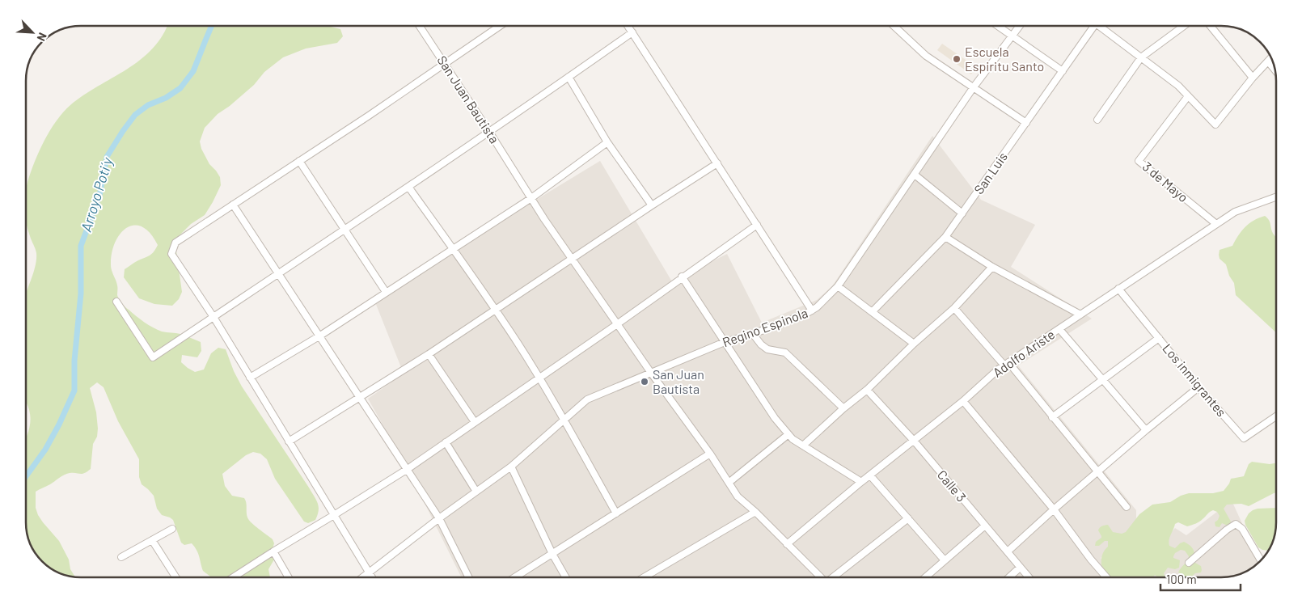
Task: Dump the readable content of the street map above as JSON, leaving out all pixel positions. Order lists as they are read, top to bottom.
{
  "streets": {
    "street": [
      "San Juan Bautista",
      "San Luis",
      "3 de Mayo",
      "Regino Espinola",
      "Adolfo Ariste",
      "Los inmigrantes",
      "Calle 3"
    ]
  },
  "crossings": [
    ["San Juan Bautista", "Regino Espinola"],
    ["San Juan Bautista", "Adolfo Ariste"],
    ["3 de Mayo", "Adolfo Ariste"],
    ["Adolfo Ariste", "Los inmigrantes"],
    ["Adolfo Ariste", "Calle 3"]
  ],
  "water": ["Arroyo Poti´y"],
  "places": ["Escuela Espiritu Santo", "San Juan Bautista"],
  "scale_bar": "100 m",
  "north": "bottom right"
}
